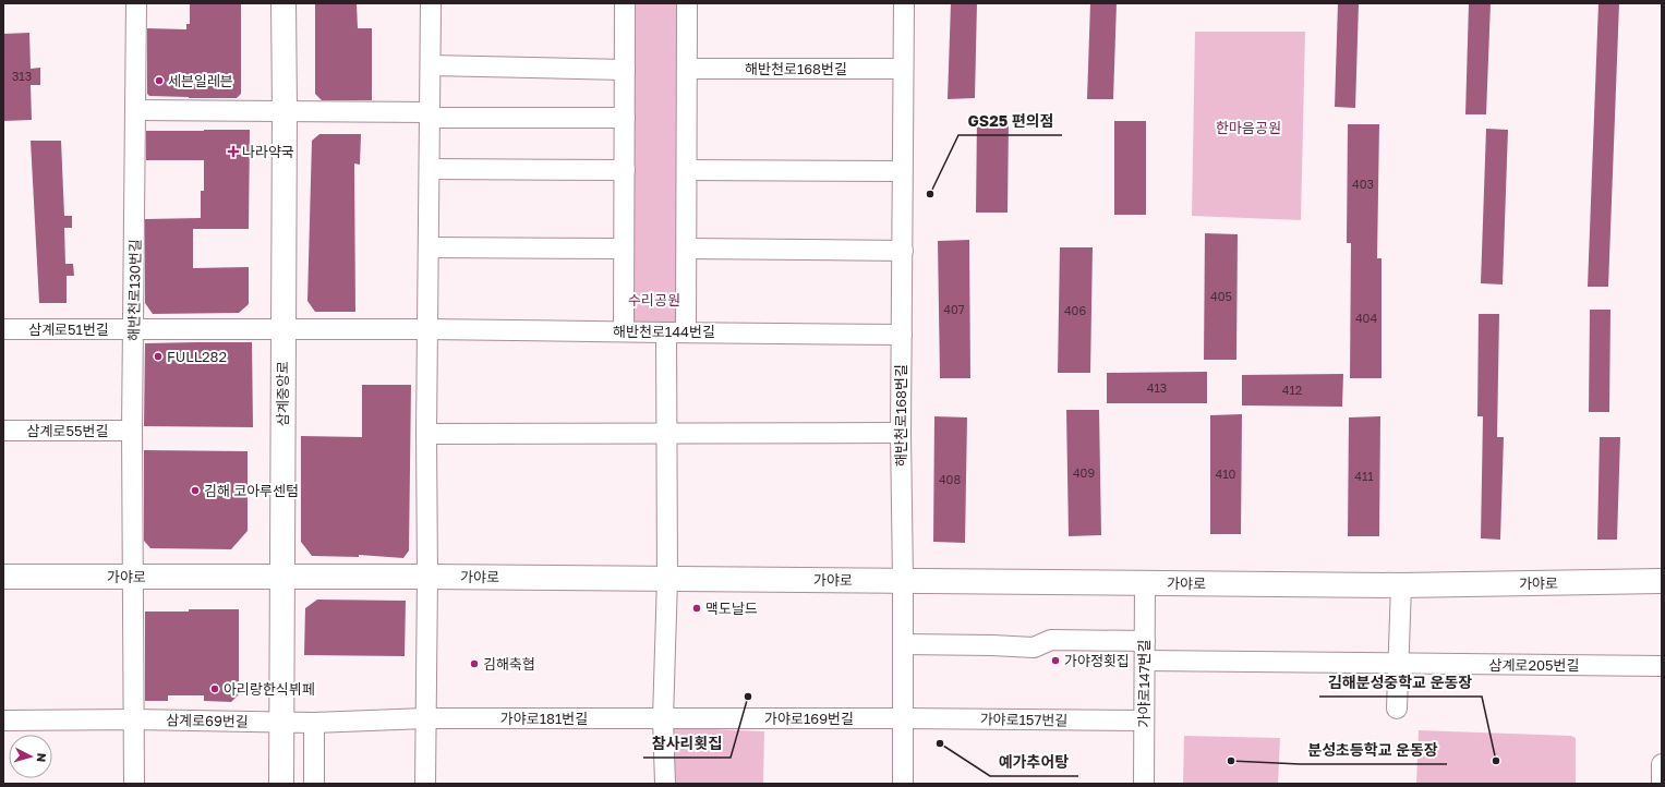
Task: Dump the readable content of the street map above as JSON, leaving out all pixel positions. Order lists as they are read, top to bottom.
{
  "streets": {
    "main road": ["삼계중앙로", "가야로"],
    "street": [
      "해반천로168번길",
      "해반천로130번길",
      "삼계로51번길",
      "해반천로144번길",
      "삼계로55번길",
      "삼계로205번길",
      "가야로147번길",
      "가야로181번길",
      "가야로169번길",
      "가야로157번길",
      "삼계로69번길"
    ]
  },
  "crossings": [
    ["해반천로168번길", "해반천로144번길"],
    ["해반천로168번길", "가야로"],
    ["해반천로130번길", "삼계로51번길"],
    ["해반천로130번길", "삼계로55번길"],
    ["해반천로130번길", "가야로"],
    ["해반천로130번길", "삼계로69번길"],
    ["삼계로51번길", "해반천로144번길"],
    ["삼계로51번길", "삼계중앙로"],
    ["해반천로144번길", "삼계중앙로"],
    ["삼계중앙로", "가야로"],
    ["삼계중앙로", "삼계로69번길"],
    ["가야로", "가야로147번길"],
    ["삼계로205번길", "가야로147번길"],
    ["가야로147번길", "가야로157번길"],
    ["가야로181번길", "가야로169번길"],
    ["가야로181번길", "삼계로69번길"],
    ["가야로169번길", "가야로157번길"]
  ],
  "parks": ["한마음공원", "수리공원"],
  "places": {
    "other": [
      "세븐일레븐",
      "GS25 편의점",
      "FULL282",
      "김해 코아루센텀",
      "맥도날드",
      "가야정횟집",
      "김해축협",
      "아리랑한식뷔페",
      "참사리횟집",
      "예가추어탕",
      "분성초등학교 운동장",
      "김해분성중학교 운동장"
    ],
    "health": ["나라약국"]
  },
  "house_numbers": [
    "313",
    "403",
    "405",
    "407",
    "406",
    "404",
    "413",
    "412",
    "409",
    "410",
    "411",
    "408"
  ],
  "north": "right"
}
